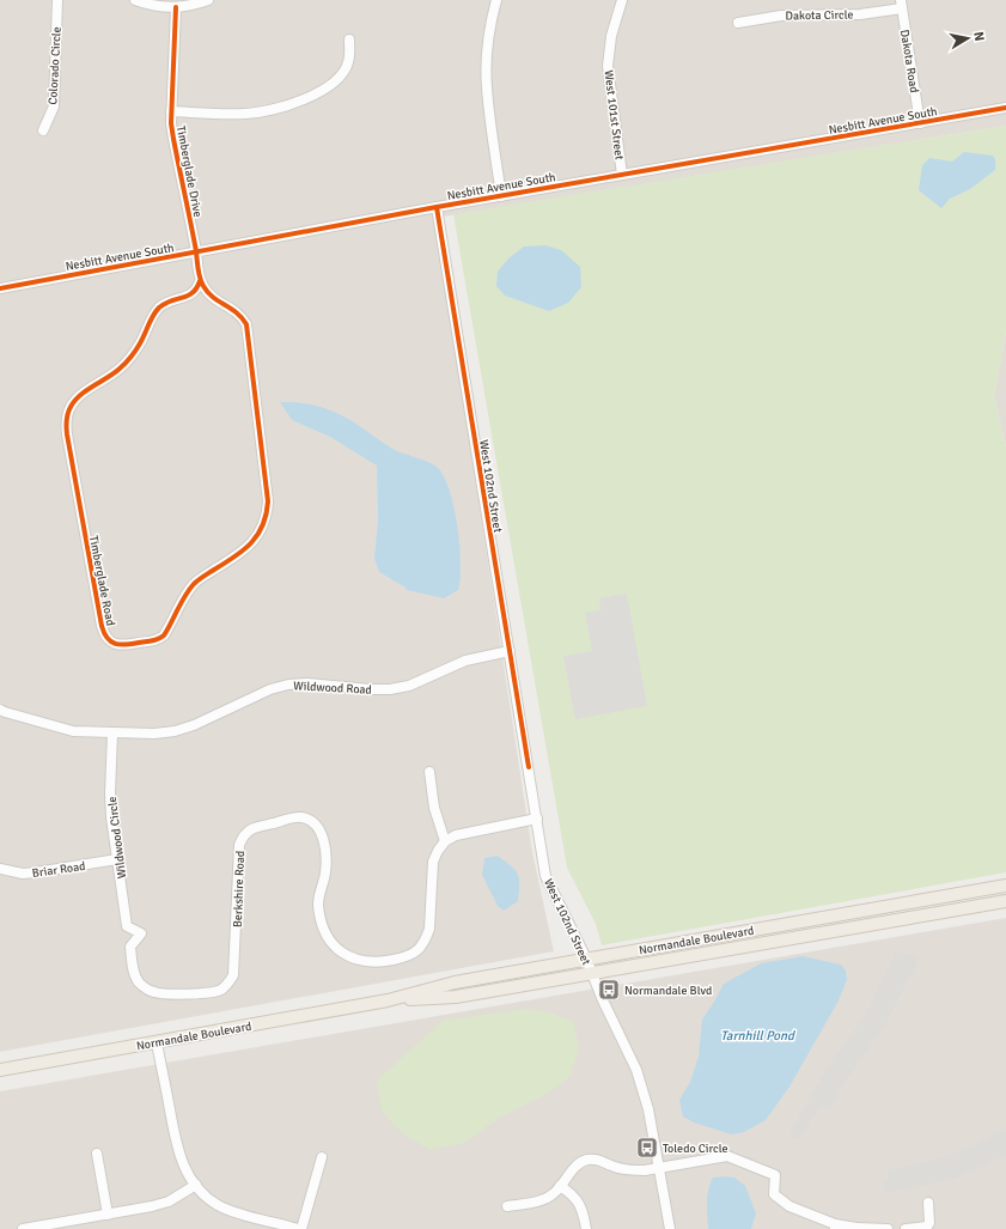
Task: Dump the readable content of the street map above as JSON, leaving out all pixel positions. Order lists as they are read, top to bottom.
{
  "streets": {
    "main road": ["Normandale Boulevard"],
    "street": [
      "Dakota Circle",
      "Dakota Road",
      "Colorado Circle",
      "West 101st Street",
      "Nesbitt Avenue South",
      "Timberglade Drive",
      "West 102nd Street",
      "Timberglade Road",
      "Wildwood Road",
      "Wildwood Circle",
      "Briar Road",
      "Berkshire Road"
    ]
  },
  "crossings": [
    ["Dakota Circle", "Dakota Road"],
    ["Dakota Road", "Nesbitt Avenue South"],
    ["West 101st Street", "Nesbitt Avenue South"],
    ["Nesbitt Avenue South", "Timberglade Drive"],
    ["Nesbitt Avenue South", "West 102nd Street"],
    ["West 102nd Street", "Wildwood Road"],
    ["West 102nd Street", "Normandale Boulevard"],
    ["Wildwood Road", "Wildwood Circle"],
    ["Wildwood Circle", "Briar Road"],
    ["Wildwood Circle", "Berkshire Road"]
  ],
  "water": ["Tarnhill Pond"],
  "places": {
    "bus stop": ["Normandale Blvd", "Toledo Circle"]
  },
  "north": "right"
}
